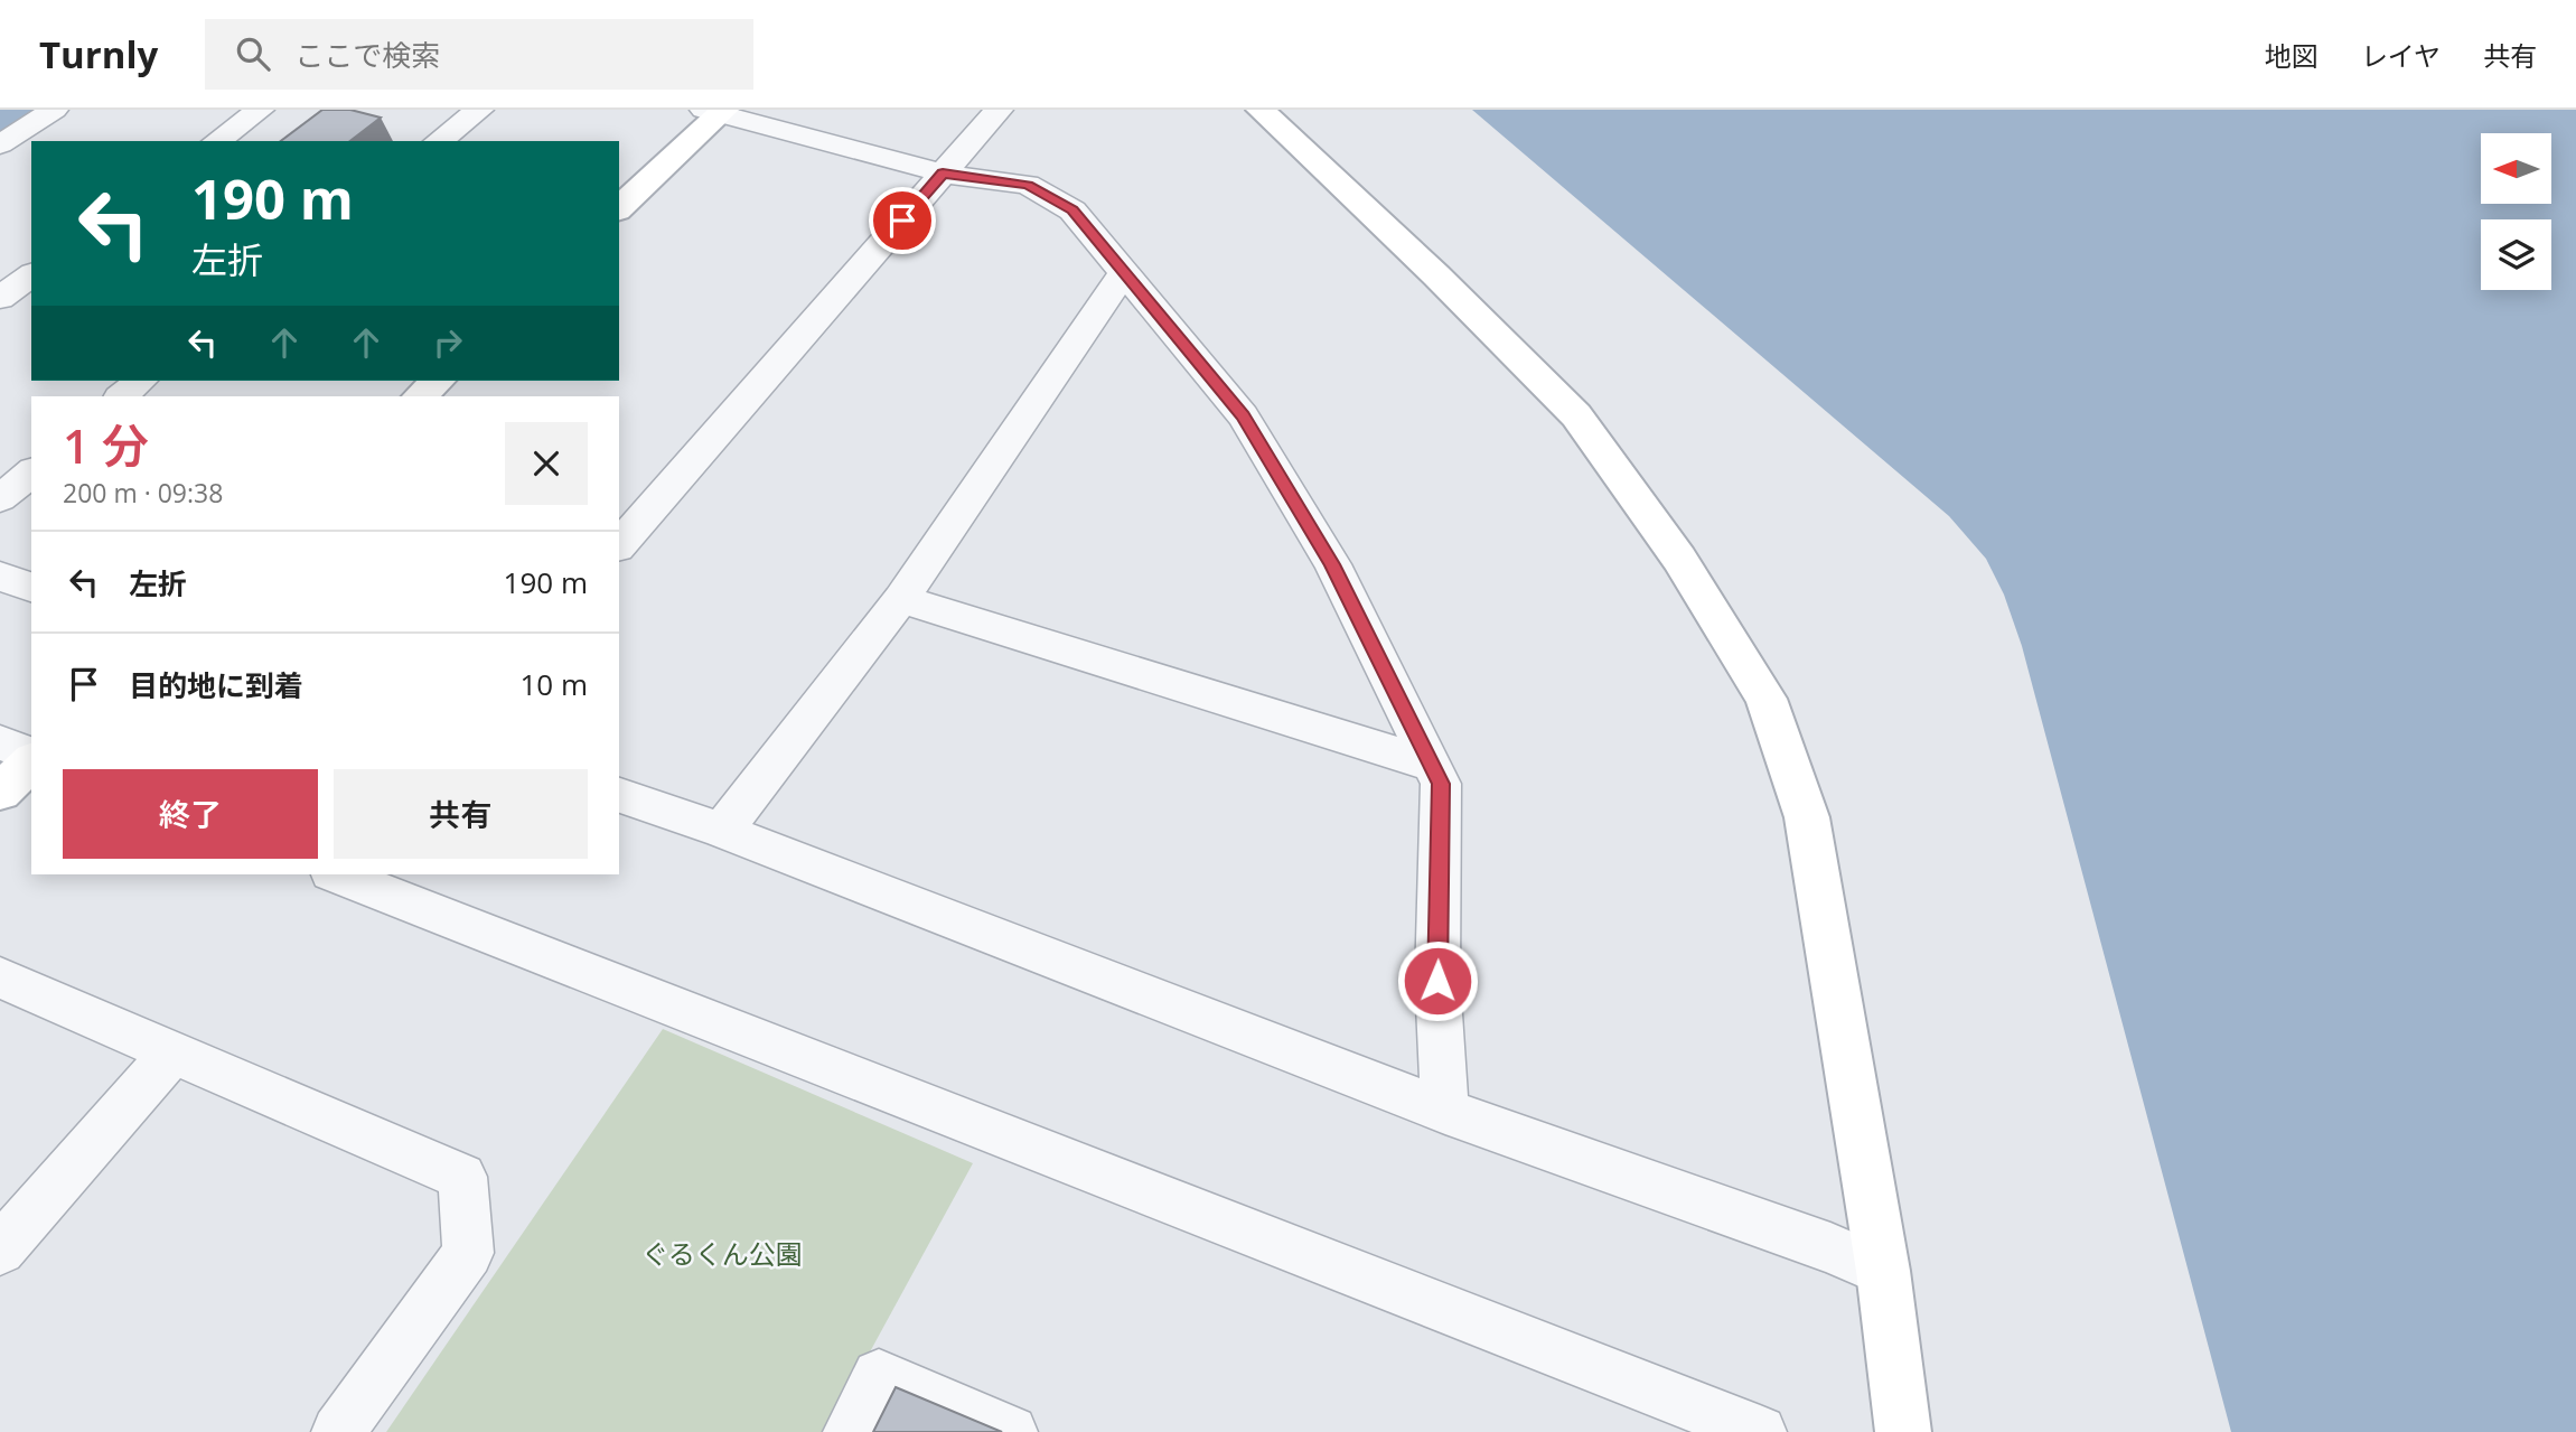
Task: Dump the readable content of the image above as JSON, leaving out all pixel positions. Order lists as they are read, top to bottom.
{
  "parks": ["ぐるくん公園"],
  "north": "left",
  "page": {
    "header": "Turnly",
    "search": "ここで検索",
    "nav": ["地図", "レイヤ", "共有"],
    "turn": ["190 m", "左折"],
    "heading": ["1 分", "200 m · 09:38"],
    "list": [
      {
        "name": "左折",
        "value": "190 m"
      },
      {
        "name": "目的地に到着",
        "value": "10 m"
      }
    ],
    "buttons": ["終了", "共有"]
  }
}
